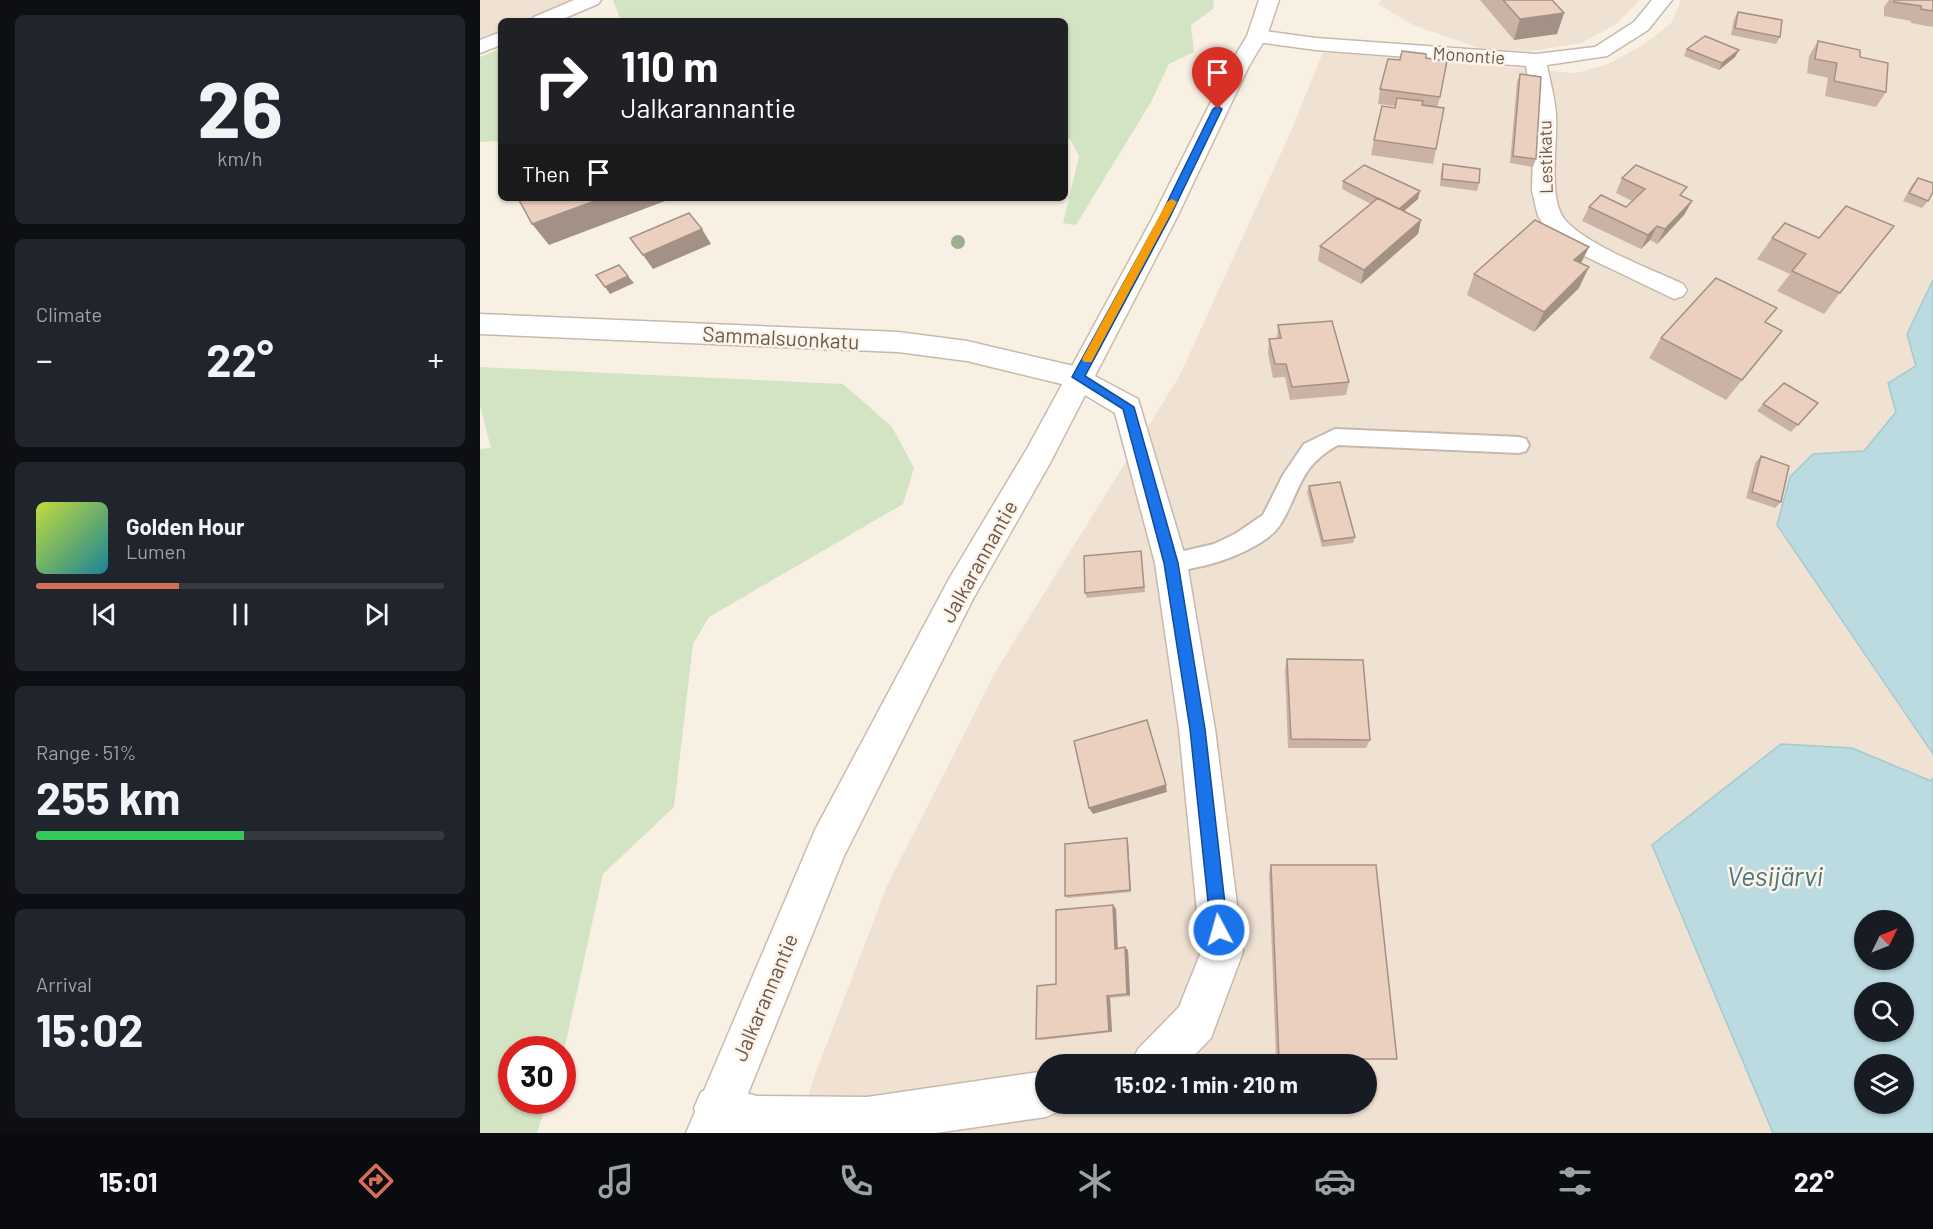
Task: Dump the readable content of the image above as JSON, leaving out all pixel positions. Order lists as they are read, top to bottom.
{
  "streets": {
    "street": [
      "Monontie",
      "Lestikatu",
      "Sammalsuonkatu",
      "Jalkarannantie"
    ]
  },
  "crossings": [
    ["Monontie", "Lestikatu"],
    ["Monontie", "Jalkarannantie"],
    ["Sammalsuonkatu", "Jalkarannantie"]
  ],
  "water": ["Vesijärvi"],
  "north": "top right",
  "page": {
    "tile": [
      ["26", "km/h"],
      "Climate",
      ["Range · 51%", "255 km"],
      ["Arrival", "15:02"]
    ],
    "turn": ["110 m", "Jalkarannantie"],
    "then": "Then",
    "heat": ["−", "22°", "+"],
    "song": ["Golden Hour", "Lumen"],
    "limit": "30",
    "trip": "15:02 · 1 min · 210 m",
    "tabs": ["15:01", "22°"]
  }
}
